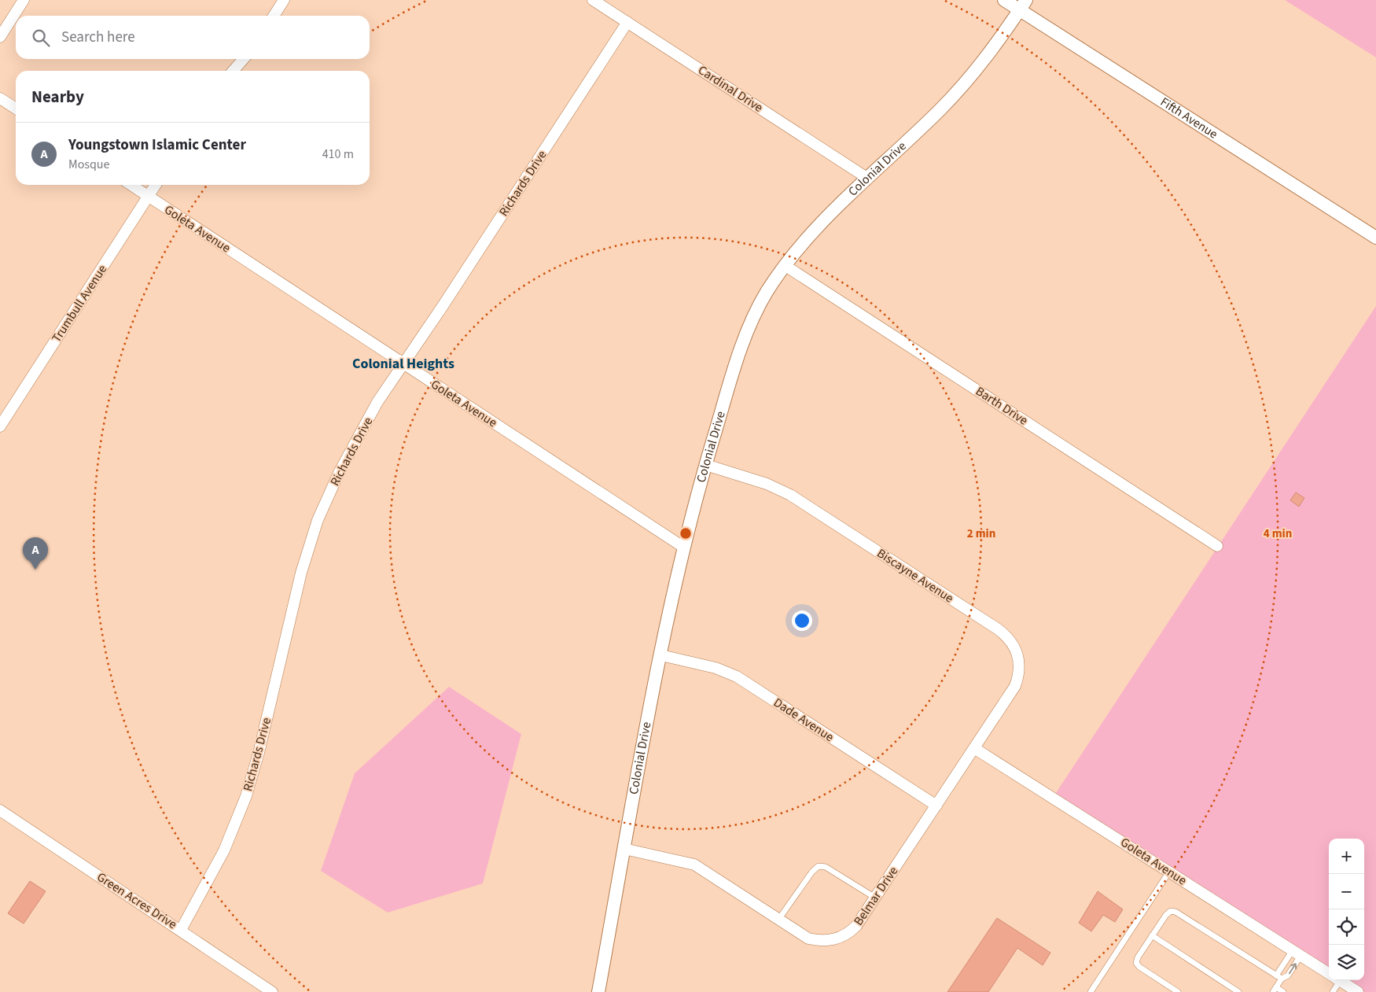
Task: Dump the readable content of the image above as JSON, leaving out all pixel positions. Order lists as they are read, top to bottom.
{
  "streets": {
    "street": [
      "Cardinal Drive",
      "Fifth Avenue",
      "Colonial Drive",
      "Richards Drive",
      "Goleta Avenue",
      "Trumbull Avenue",
      "Barth Drive",
      "Biscayne Avenue",
      "Dade Avenue",
      "Belmar Drive",
      "Green Acres Drive"
    ]
  },
  "crossings": [
    ["Cardinal Drive", "Colonial Drive"],
    ["Cardinal Drive", "Richards Drive"],
    ["Fifth Avenue", "Colonial Drive"],
    ["Colonial Drive", "Goleta Avenue"],
    ["Colonial Drive", "Barth Drive"],
    ["Colonial Drive", "Biscayne Avenue"],
    ["Colonial Drive", "Dade Avenue"],
    ["Colonial Drive", "Belmar Drive"],
    ["Richards Drive", "Goleta Avenue"],
    ["Richards Drive", "Green Acres Drive"],
    ["Goleta Avenue", "Trumbull Avenue"],
    ["Goleta Avenue", "Biscayne Avenue"],
    ["Goleta Avenue", "Belmar Drive"],
    ["Biscayne Avenue", "Belmar Drive"],
    ["Dade Avenue", "Belmar Drive"]
  ],
  "districts": ["Colonial Heights"],
  "page": {
    "search": "Search here",
    "heading": "Nearby",
    "list": [
      {
        "mark": "A",
        "name": "Youngstown Islamic Center",
        "note": "Mosque",
        "value": "410 m"
      }
    ],
    "pins": "A",
    "map_buttons": ["+", "−"]
  },
  "rings": ["2 min", "4 min"]
}
